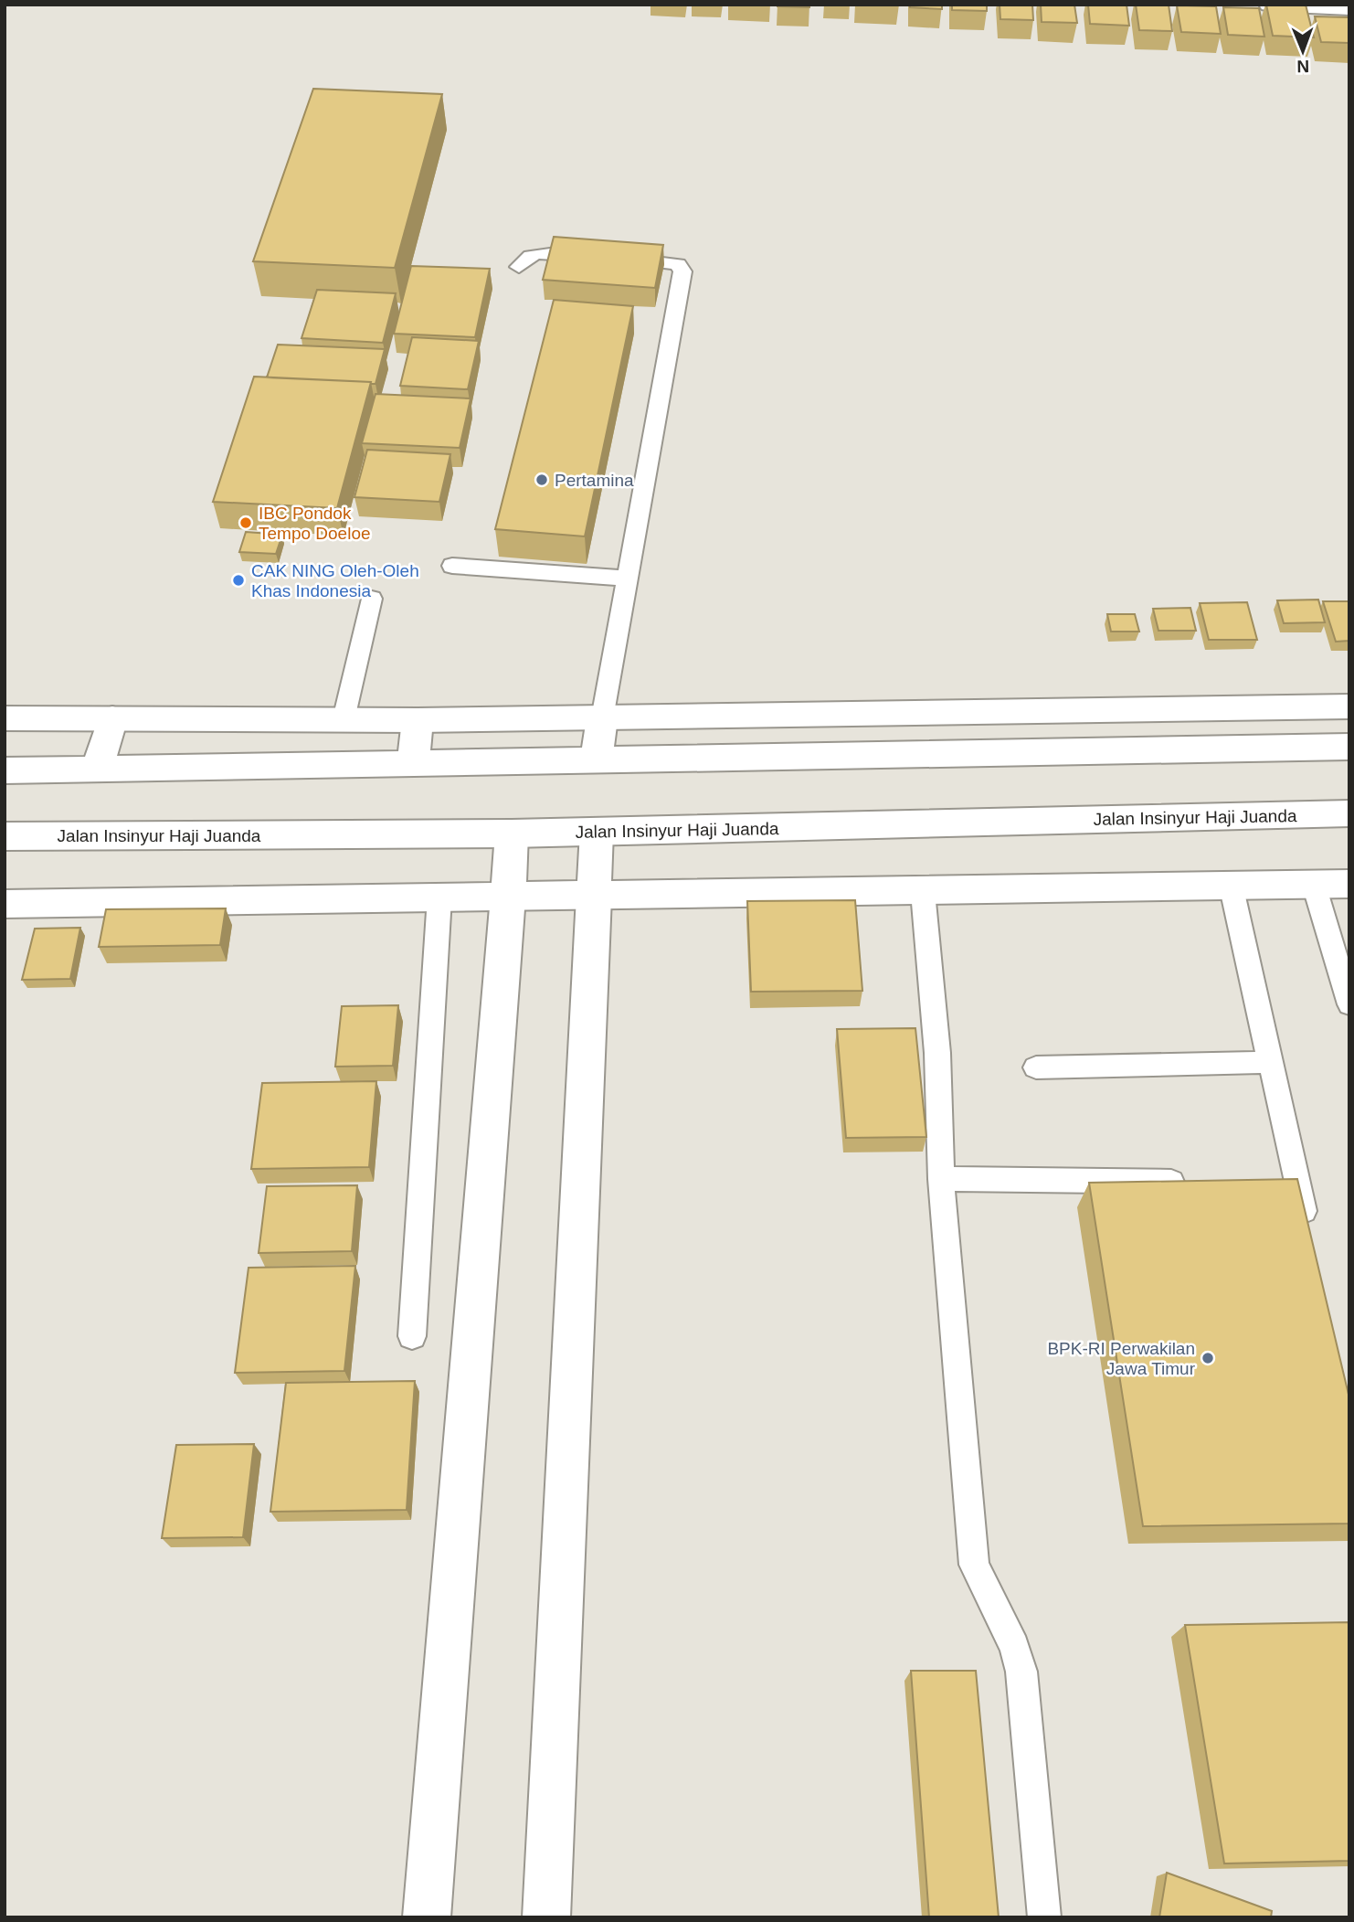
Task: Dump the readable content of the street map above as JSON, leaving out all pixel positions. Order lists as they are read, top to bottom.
{
  "streets": {
    "main road": ["Jalan Insinyur Haji Juanda"]
  },
  "places": [
    "Pertamina",
    "IBC Pondok Tempo Doeloe",
    "CAK NING Oleh-Oleh Khas Indonesia",
    "BPK-RI Perwakilan Jawa Timur"
  ],
  "north": "bottom"
}
